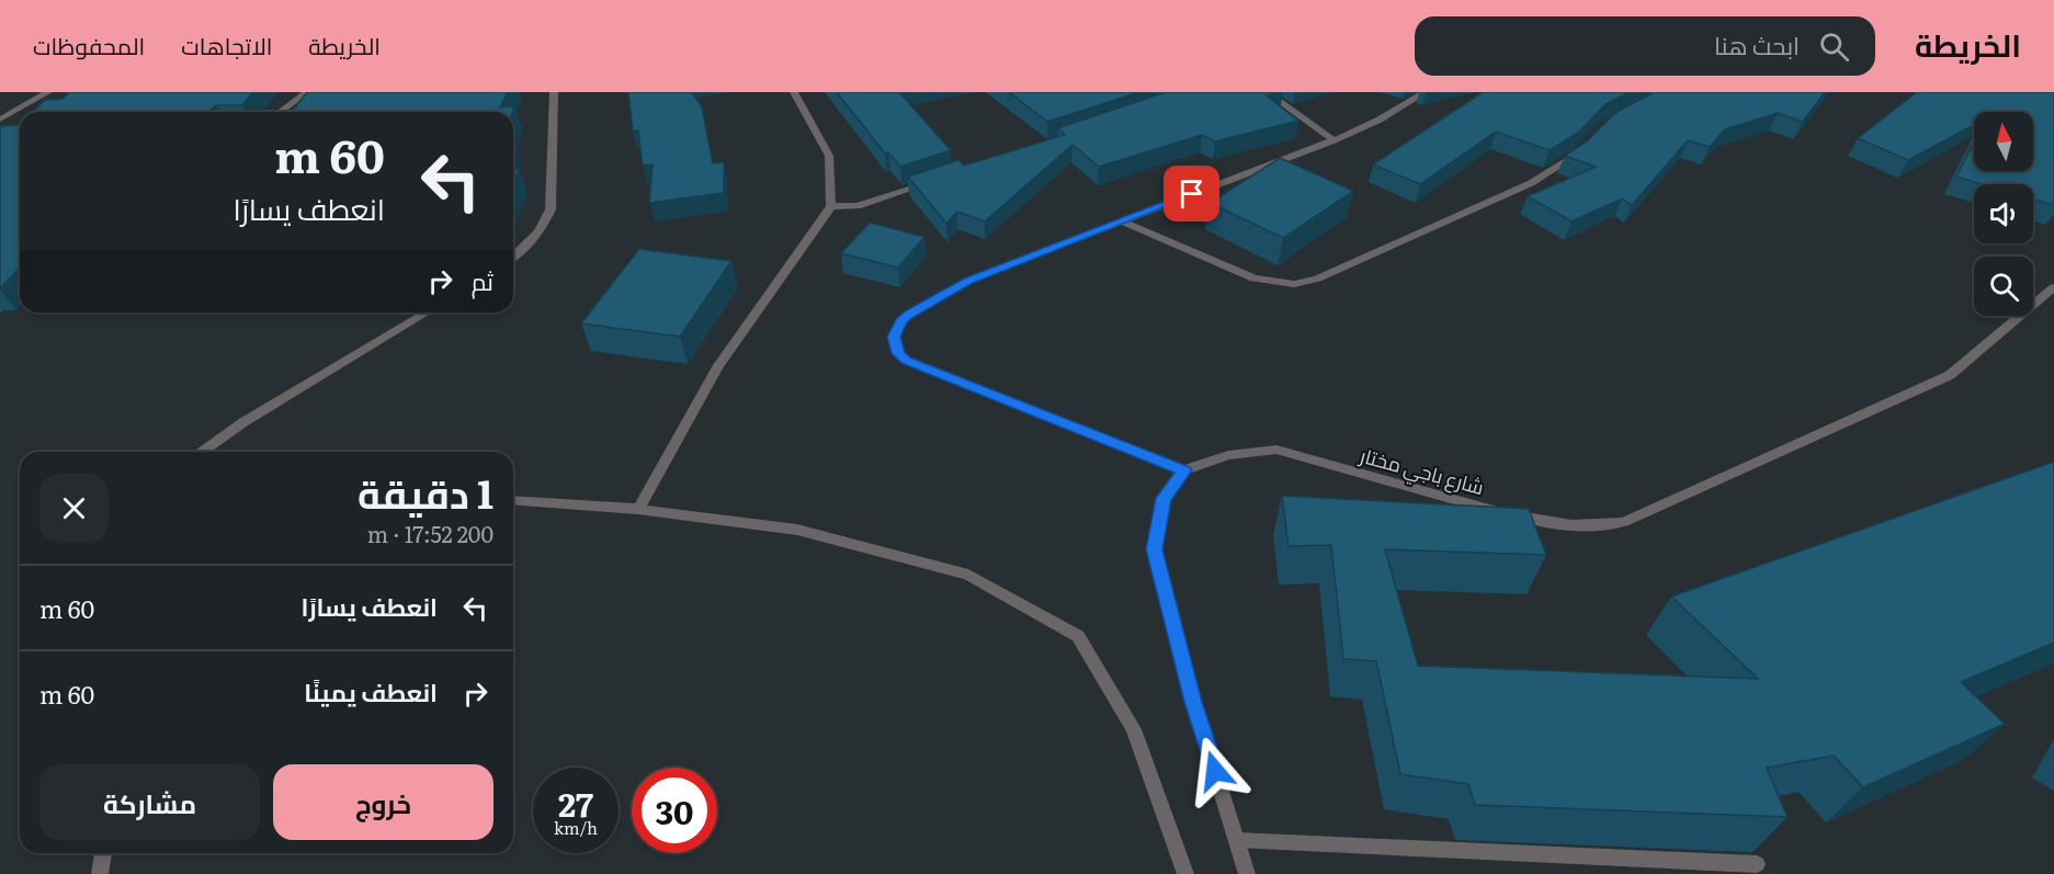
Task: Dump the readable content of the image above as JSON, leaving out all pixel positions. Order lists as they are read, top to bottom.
{
  "streets": {
    "street": ["شارع باجي مختار"]
  },
  "north": "top",
  "page": {
    "header": "الخريطة",
    "search": "ابحث هنا",
    "nav": ["الخريطة", "الاتجاهات", "المحفوظات"],
    "turn": ["60 m", "انعطف يسارًا"],
    "then": "ثم",
    "heading": ["1 دقيقة", "200 m · 17:52"],
    "list": [
      {
        "name": "انعطف يسارًا",
        "value": "60 m"
      },
      {
        "name": "انعطف يمينًا",
        "value": "60 m"
      }
    ],
    "buttons": ["خروج", "مشاركة"],
    "speed": "27 km/h",
    "limit": "30"
  }
}
